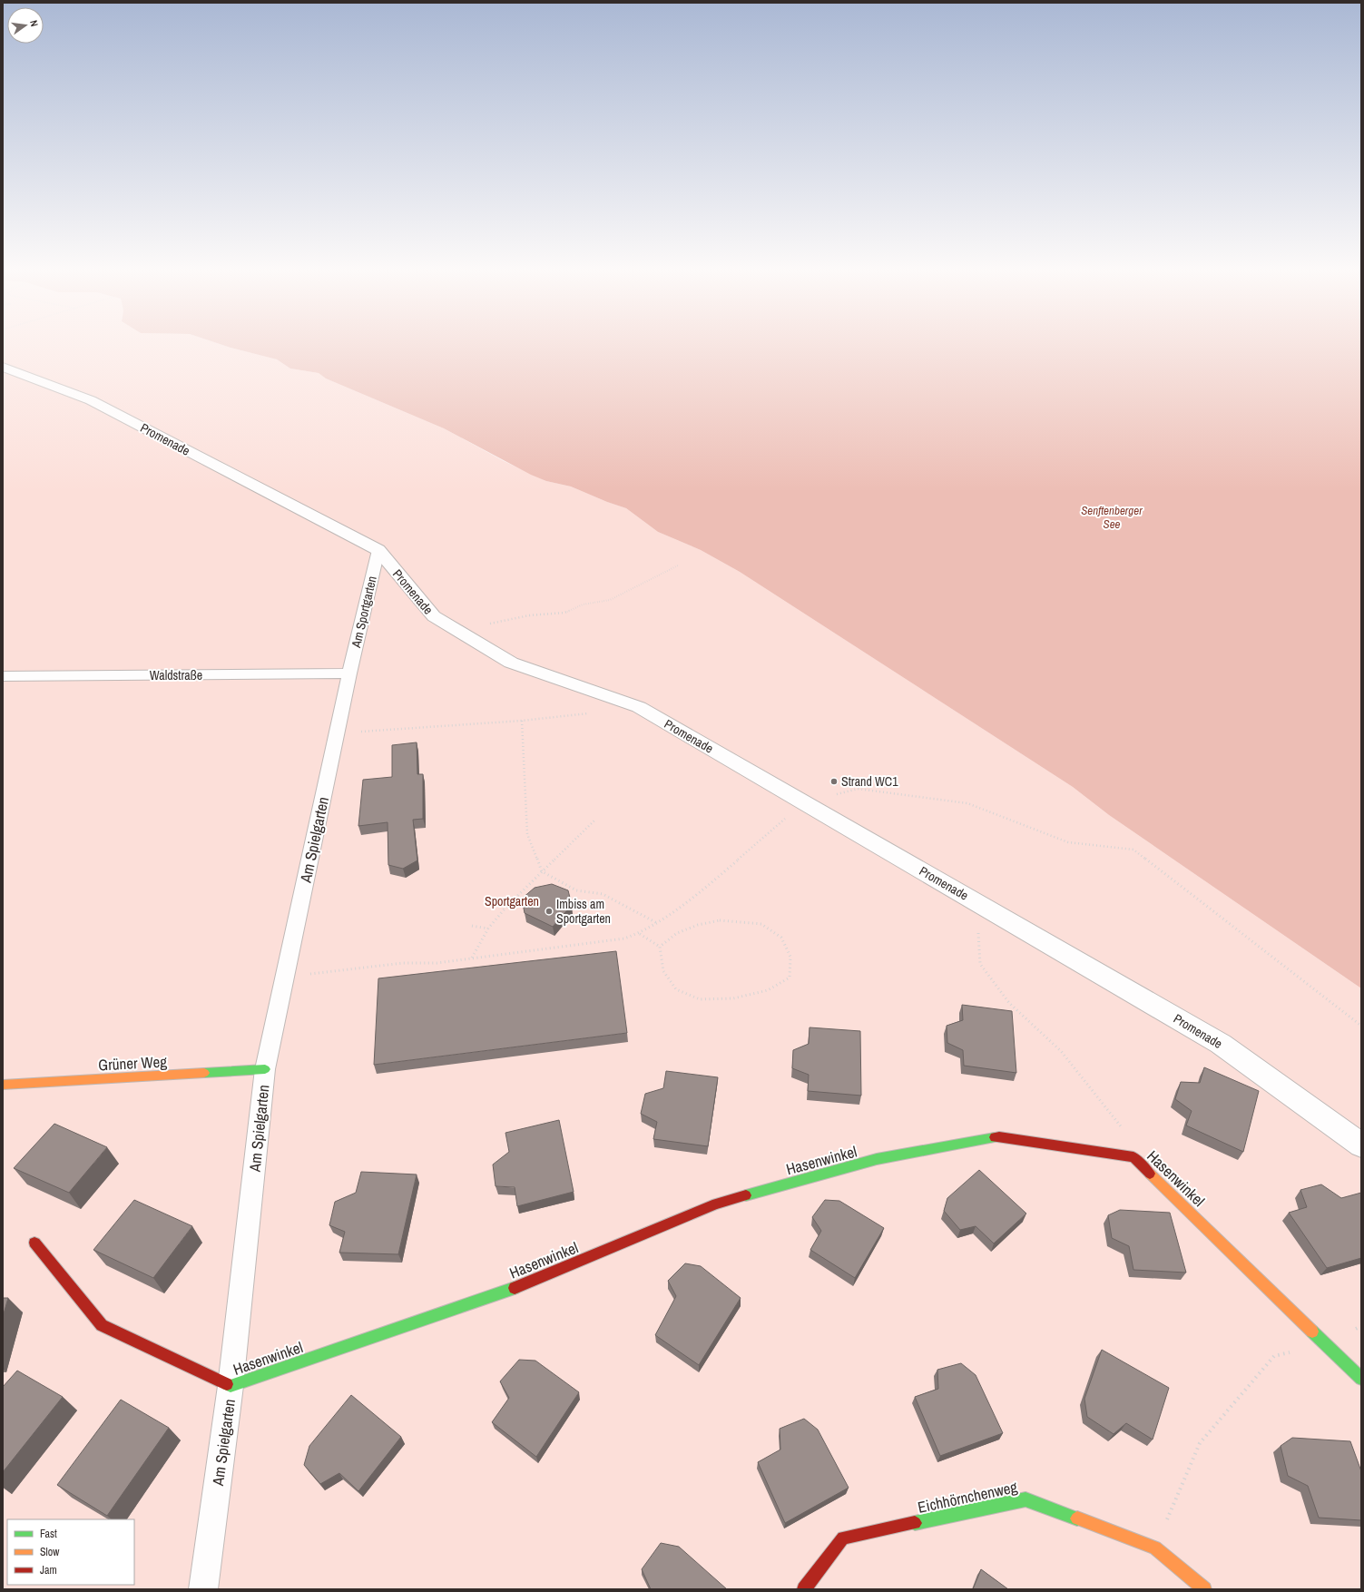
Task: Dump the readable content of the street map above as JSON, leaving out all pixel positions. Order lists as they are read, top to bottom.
{
  "streets": {
    "street": [
      "Promenade",
      "Grüner Weg",
      "Hasenwinkel",
      "Eichhörnchenweg"
    ],
    "lane": ["Am Sportgarten", "Waldstraße", "Am Spielgarten"]
  },
  "crossings": [
    ["Promenade", "Am Sportgarten"],
    ["Am Sportgarten", "Waldstraße"],
    ["Am Sportgarten", "Am Spielgarten"],
    ["Waldstraße", "Am Spielgarten"],
    ["Am Spielgarten", "Grüner Weg"],
    ["Am Spielgarten", "Hasenwinkel"]
  ],
  "water": ["Senftenberger See"],
  "parks": ["Sportgarten"],
  "places": ["Strand WC1", "Imbiss am Sportgarten"],
  "legend": ["Fast", "Slow", "Jam"],
  "north": "right"
}
